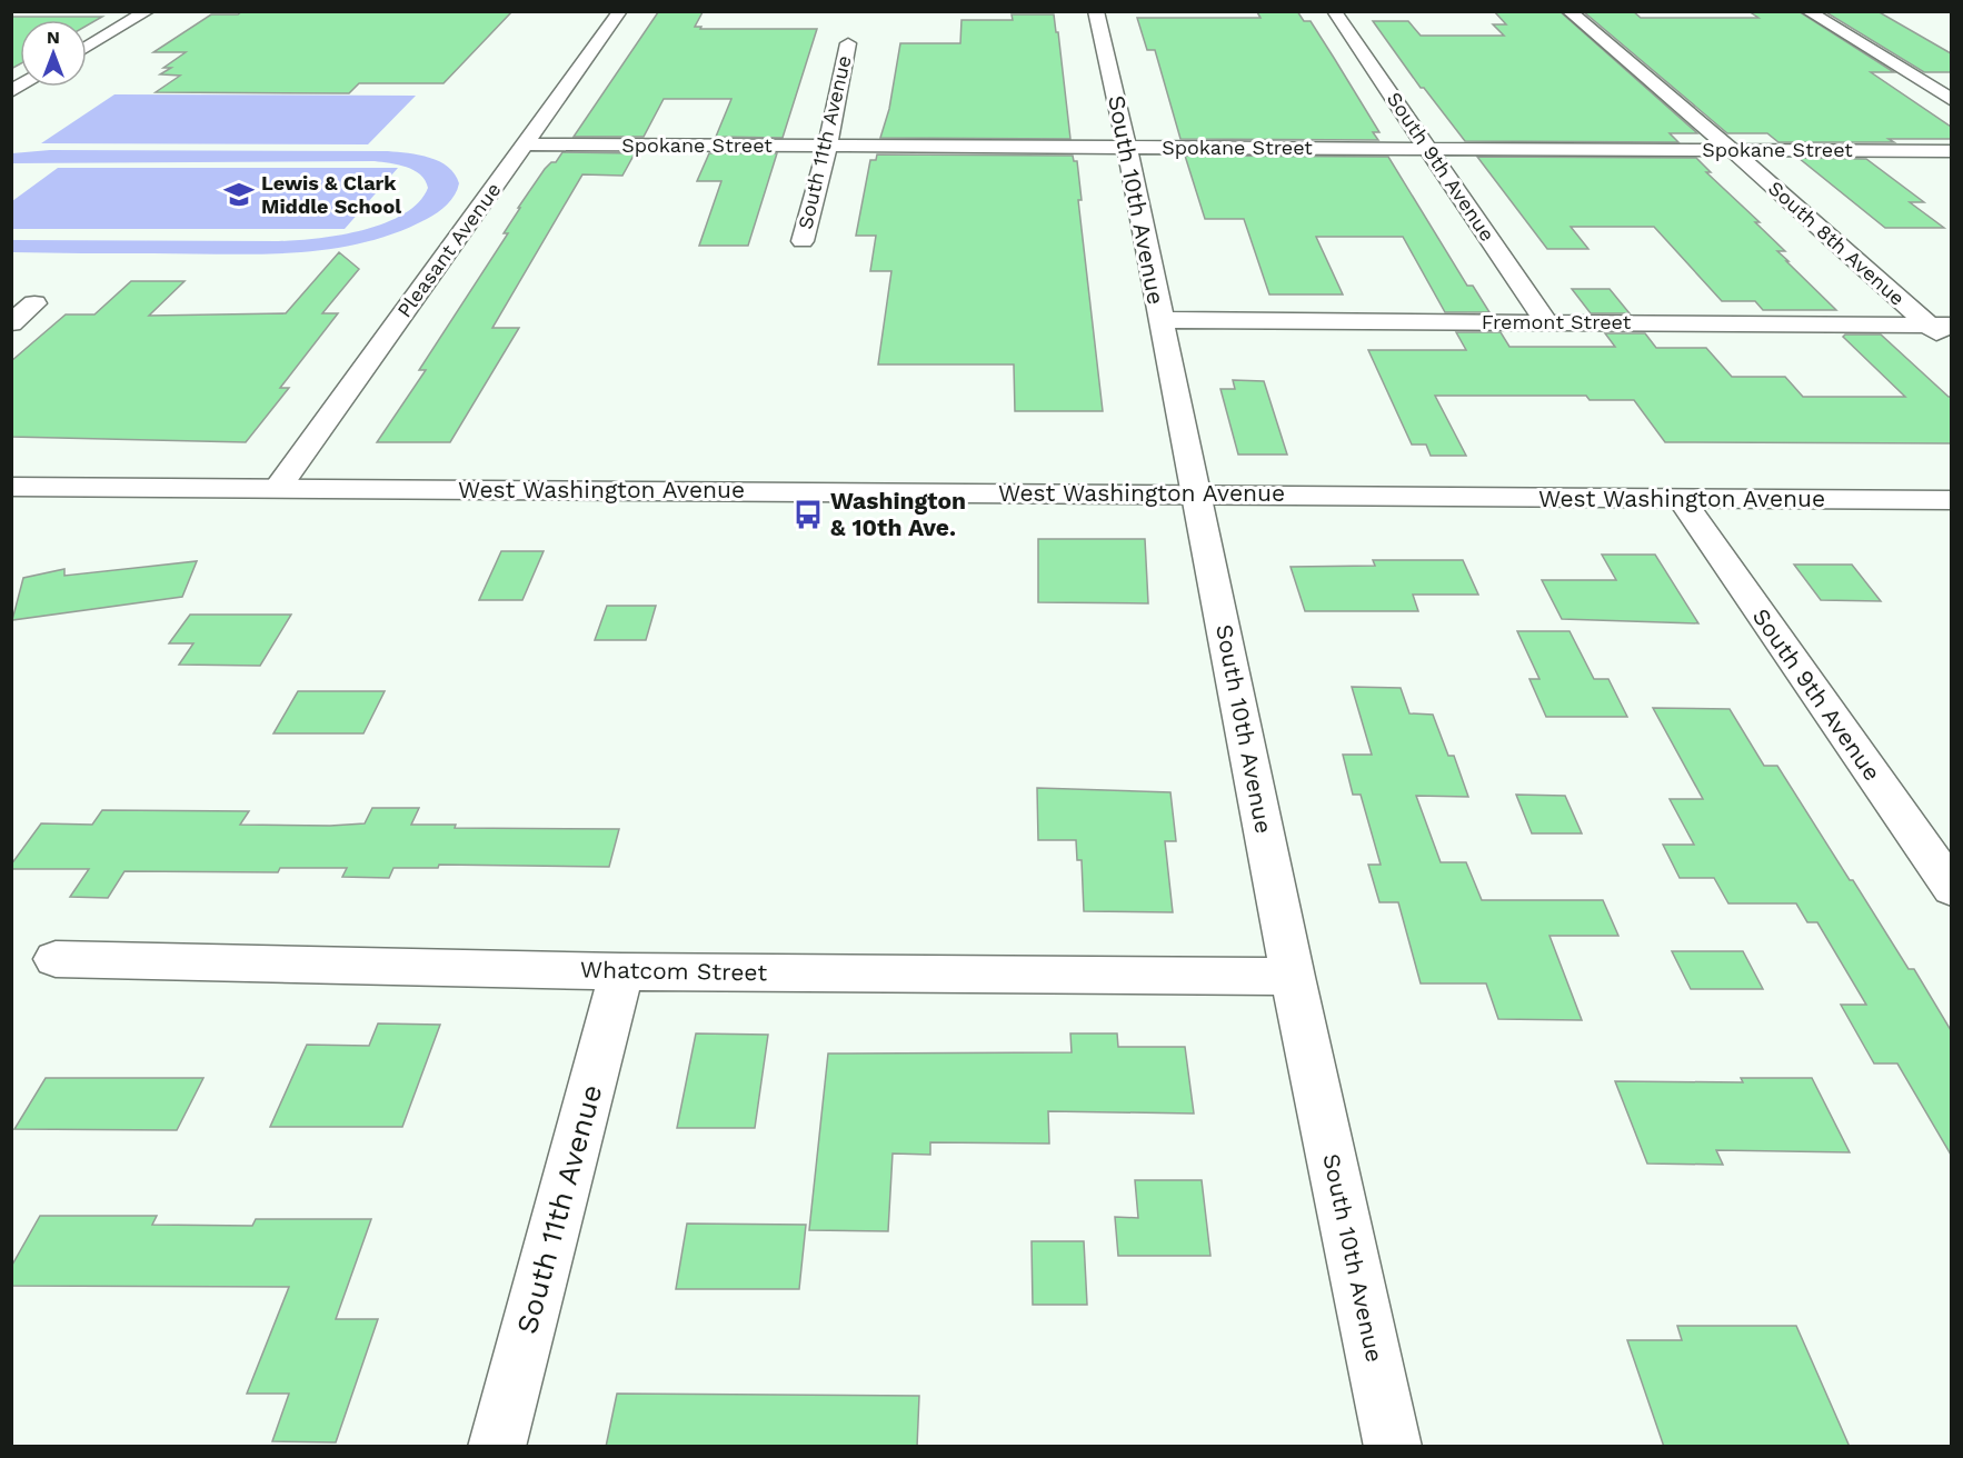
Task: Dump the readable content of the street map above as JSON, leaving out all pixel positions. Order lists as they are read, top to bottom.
{
  "streets": {
    "street": [
      "South 11th Avenue",
      "Spokane Street",
      "South 9th Avenue",
      "South 10th Avenue",
      "South 8th Avenue",
      "Pleasant Avenue",
      "Fremont Street",
      "West Washington Avenue",
      "Whatcom Street"
    ]
  },
  "crossings": [
    ["South 11th Avenue", "Spokane Street"],
    ["South 11th Avenue", "Whatcom Street"],
    ["Spokane Street", "South 9th Avenue"],
    ["Spokane Street", "South 10th Avenue"],
    ["Spokane Street", "South 8th Avenue"],
    ["Spokane Street", "Pleasant Avenue"],
    ["South 9th Avenue", "Fremont Street"],
    ["South 9th Avenue", "West Washington Avenue"],
    ["South 10th Avenue", "Fremont Street"],
    ["South 10th Avenue", "West Washington Avenue"],
    ["South 10th Avenue", "Whatcom Street"],
    ["South 8th Avenue", "Fremont Street"],
    ["Pleasant Avenue", "West Washington Avenue"]
  ],
  "places": {
    "school or university": ["Lewis & Clark Middle School"],
    "bus stop": ["Washington & 10th Ave."]
  },
  "north": "top"
}
